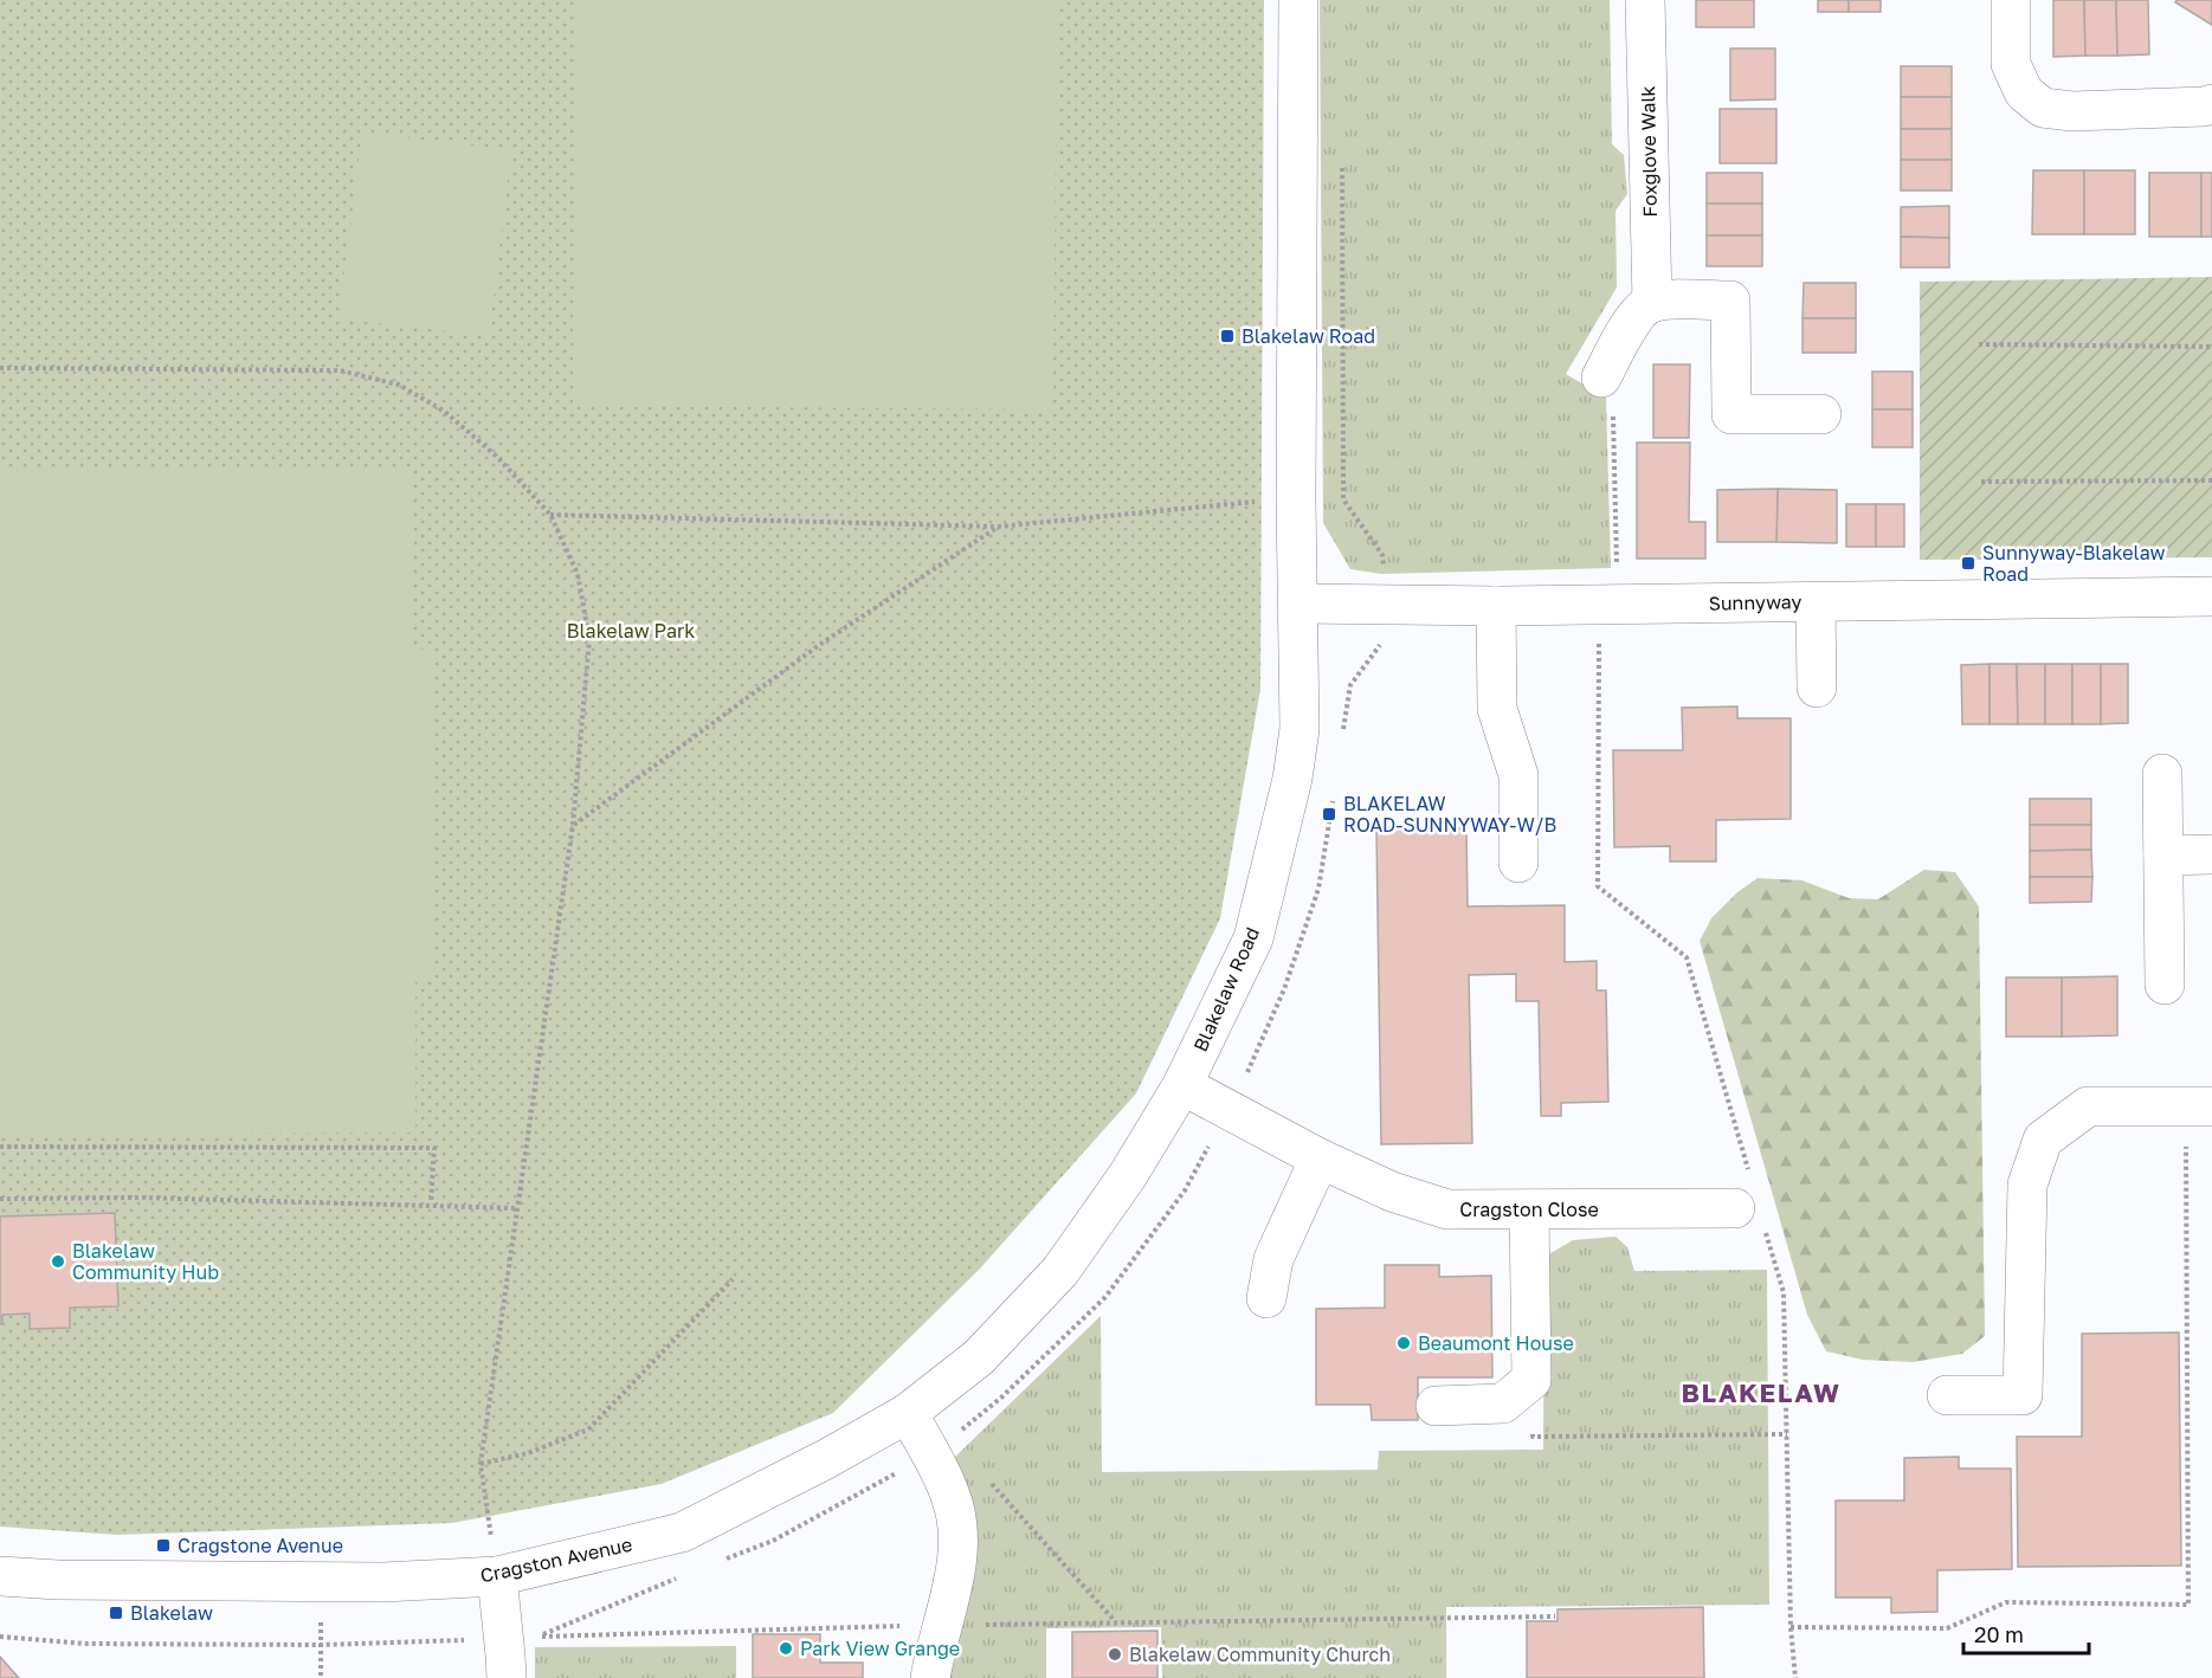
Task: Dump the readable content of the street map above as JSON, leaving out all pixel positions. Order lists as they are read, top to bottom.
{
  "streets": {
    "street": [
      "Foxglove Walk",
      "Sunnyway",
      "Blakelaw Road",
      "Cragston Close",
      "Cragston Avenue"
    ]
  },
  "crossings": [
    ["Sunnyway", "Blakelaw Road"],
    ["Blakelaw Road", "Cragston Close"],
    ["Blakelaw Road", "Cragston Avenue"]
  ],
  "districts": ["BLAKELAW"],
  "parks": ["Blakelaw Park"],
  "places": {
    "transit": [
      "Blakelaw Road",
      "Sunnyway-Blakelaw Road",
      "BLAKELAW ROAD-SUNNYWAY-W/B",
      "Cragstone Avenue",
      "Blakelaw"
    ],
    "other": [
      "Blakelaw Community Hub",
      "Beaumont House",
      "Park View Grange",
      "Blakelaw Community Church"
    ]
  },
  "scale_bar": "20 m"
}
